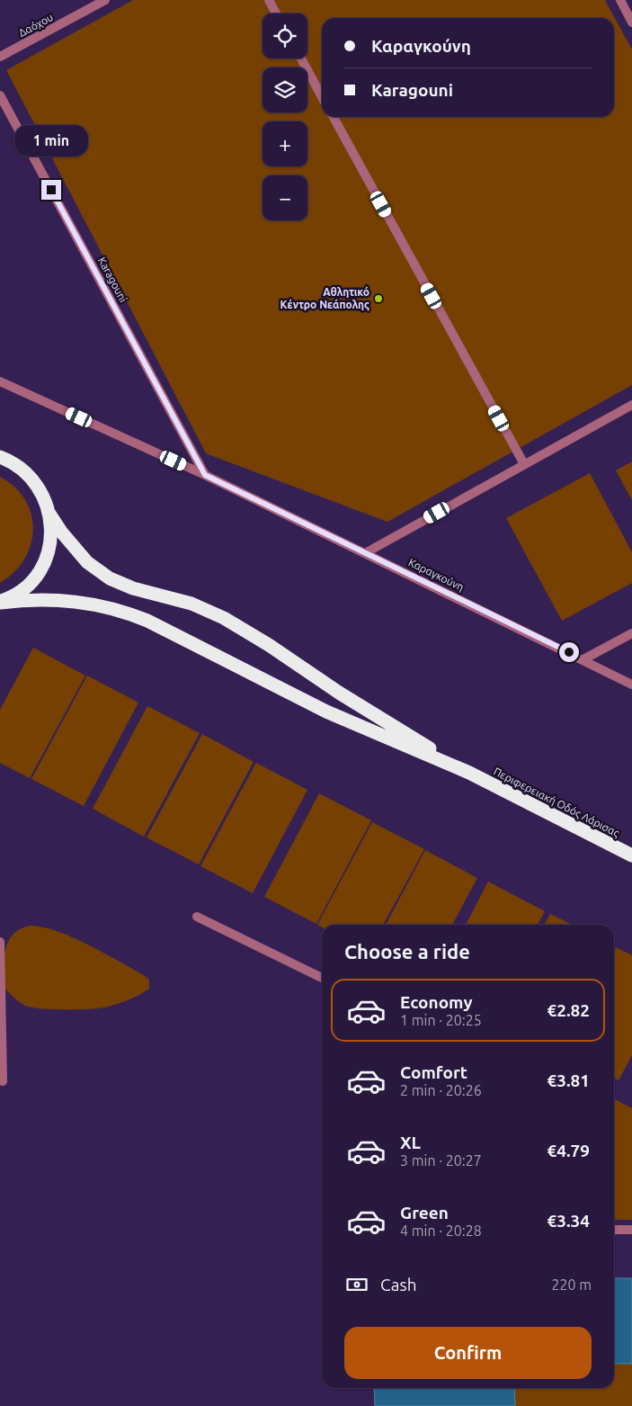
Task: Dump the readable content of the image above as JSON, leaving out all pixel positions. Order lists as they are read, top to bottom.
{
  "streets": {
    "highway": ["Περιφερειακή Οδός Λάρισας"],
    "street": ["Δαόχου", "Karagouni", "Καραγκούνη"]
  },
  "crossings": [
    ["Karagouni", "Καραγκούνη"]
  ],
  "places": ["Αθλητικό Κέντρο Νεάπολης"],
  "page": {
    "map_buttons": ["+", "−"],
    "banner": ["Καραγκούνη", "Karagouni"],
    "bubble": "1 min",
    "heading": "Choose a ride",
    "list": [
      {
        "name": "Economy",
        "note": "1 min · 20:25",
        "value": "€2.82"
      },
      {
        "name": "Comfort",
        "note": "2 min · 20:26",
        "value": "€3.81"
      },
      {
        "name": "XL",
        "note": "3 min · 20:27",
        "value": "€4.79"
      },
      {
        "name": "Green",
        "note": "4 min · 20:28",
        "value": "€3.34"
      }
    ],
    "pay": ["Cash", "220 m"],
    "buttons": "Confirm"
  }
}
